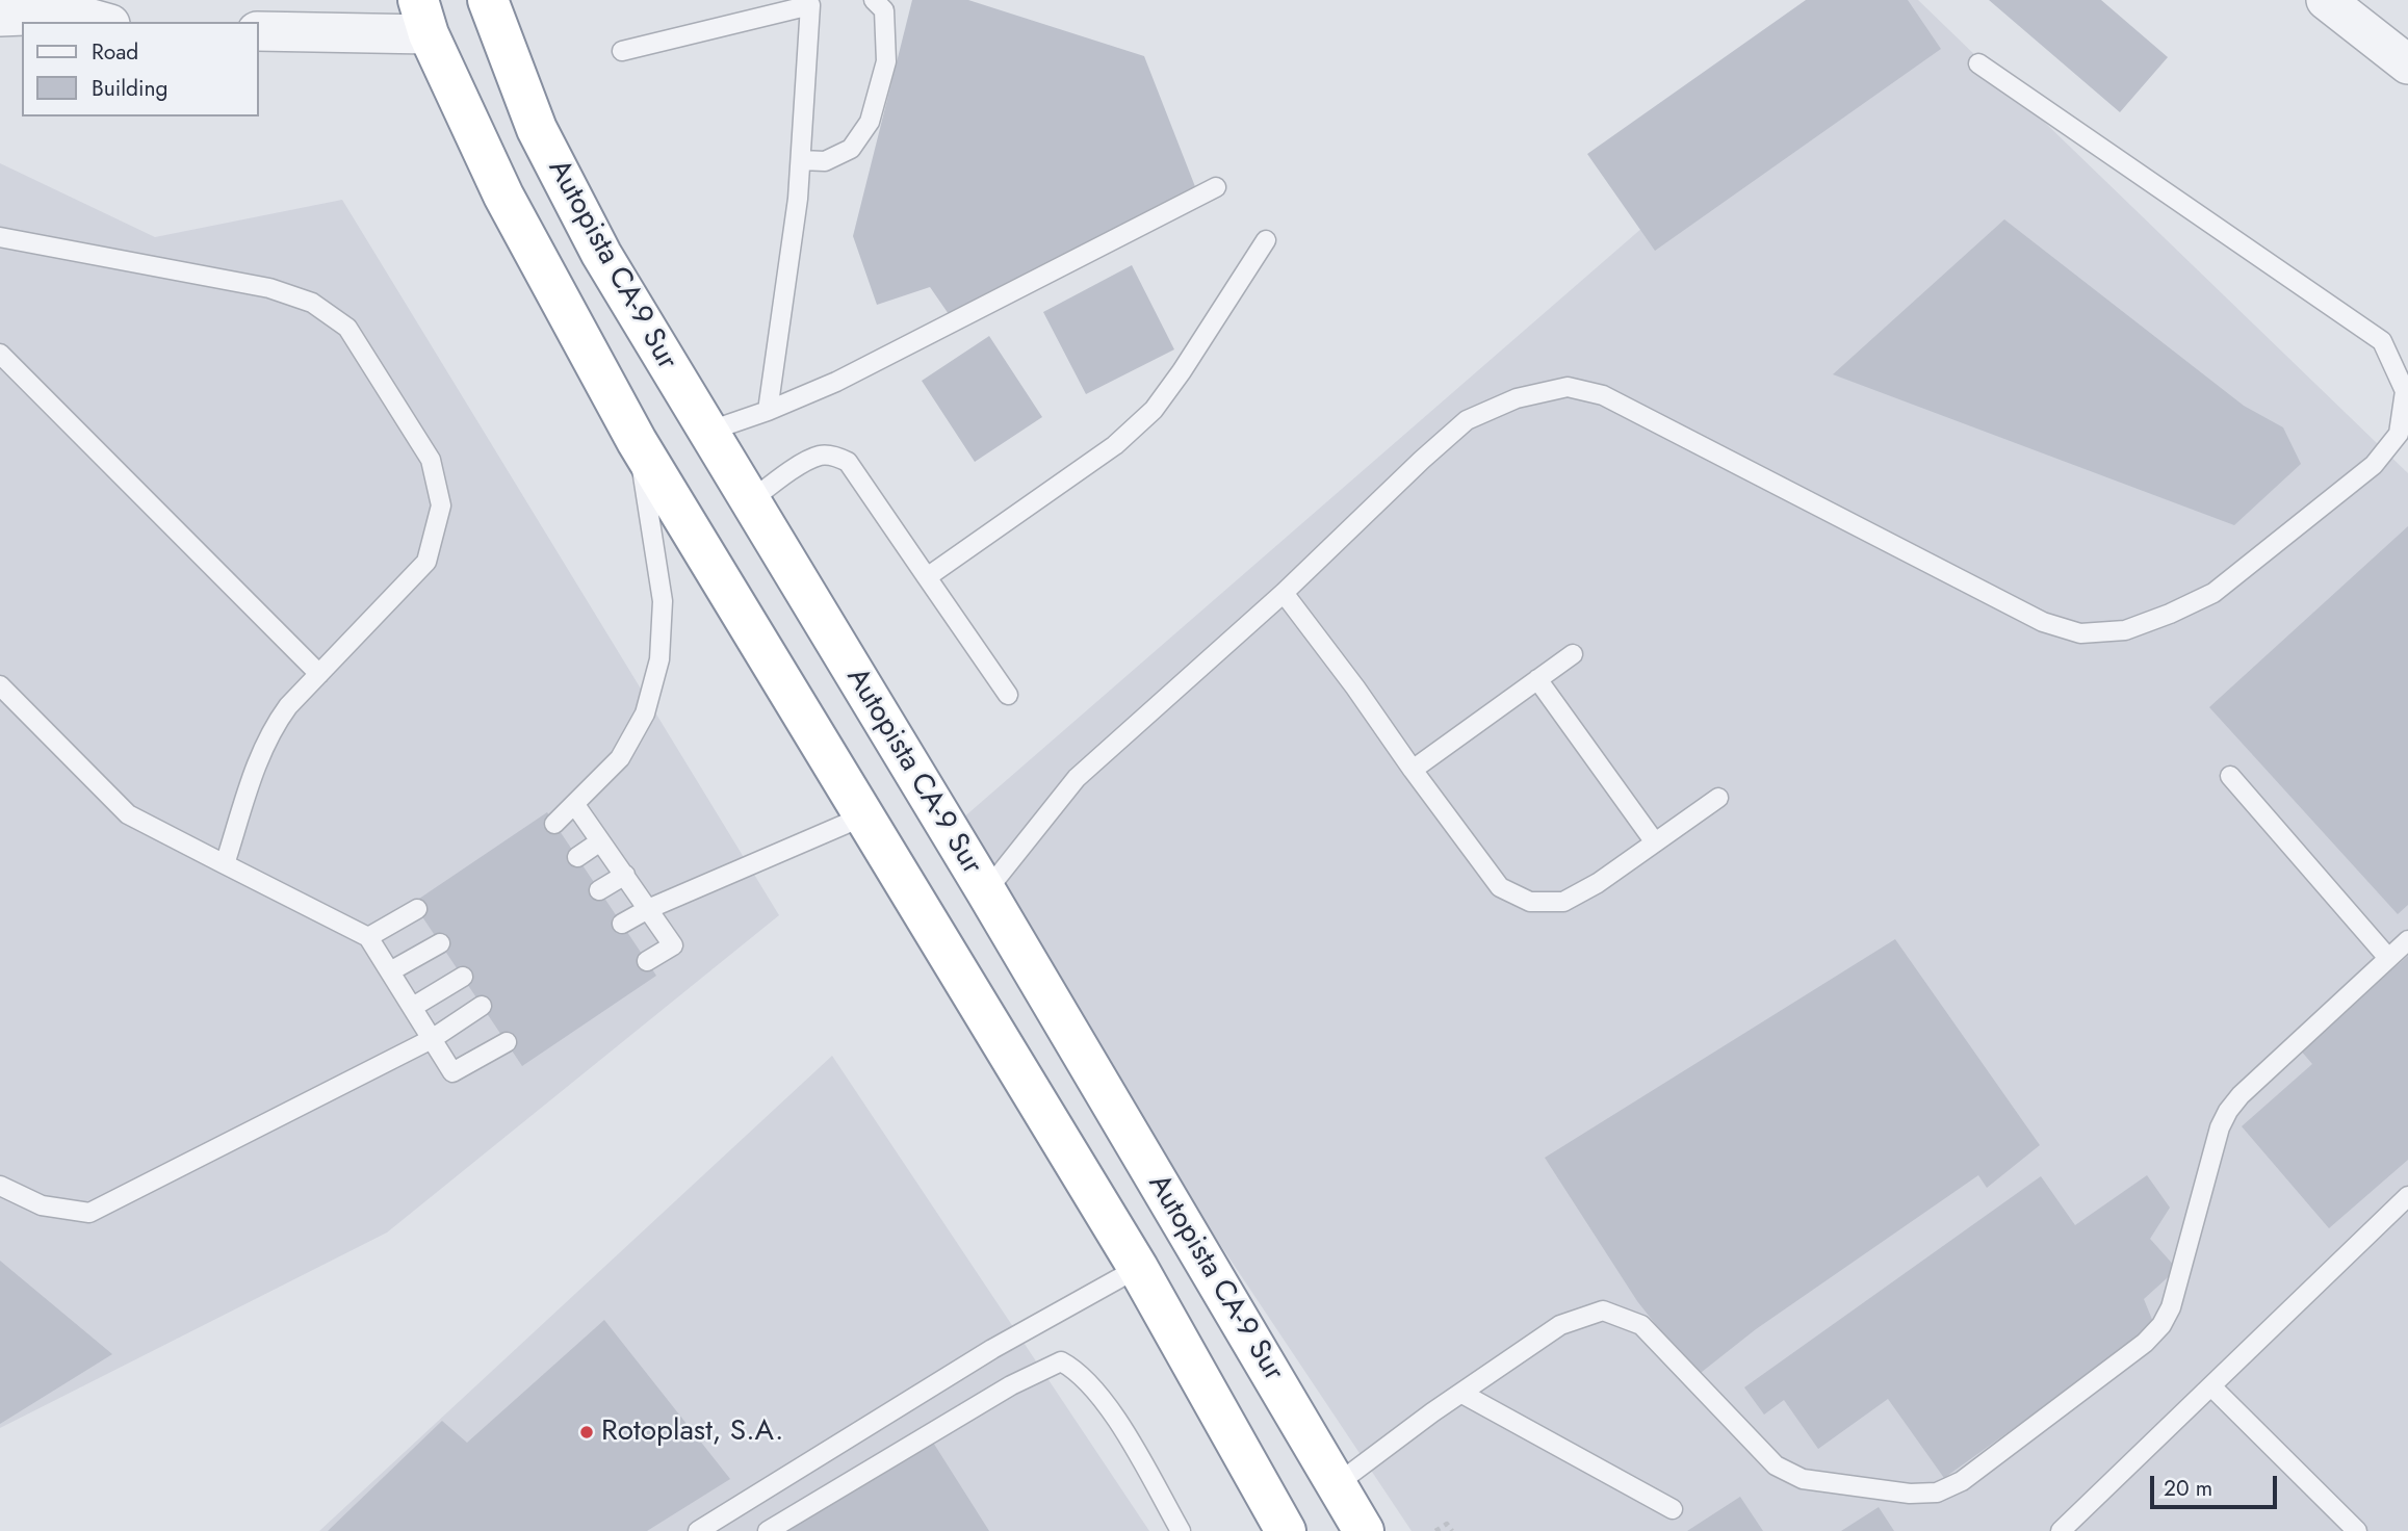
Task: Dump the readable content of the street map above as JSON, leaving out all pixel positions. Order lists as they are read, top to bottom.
{
  "streets": {
    "highway": ["Autopista CA-9 Sur"]
  },
  "places": ["Rotoplast, S.A."],
  "legend": ["Road", "Building"],
  "scale_bar": "20 m"
}
